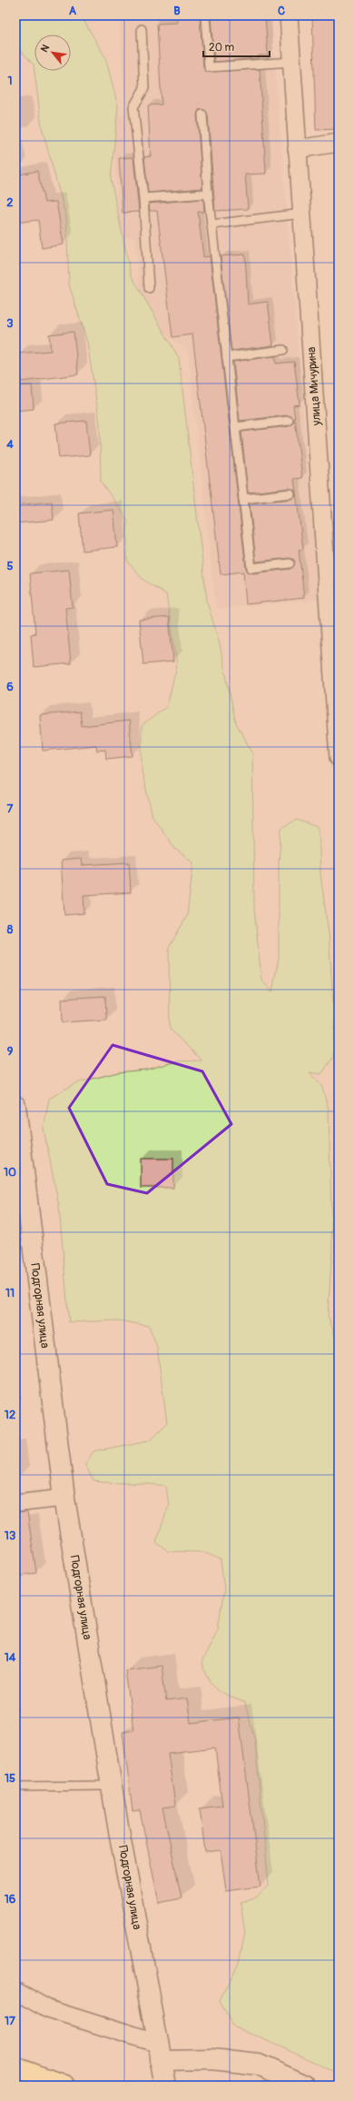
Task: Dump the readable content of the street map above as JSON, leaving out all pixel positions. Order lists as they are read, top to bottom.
{
  "streets": {
    "street": ["улица Мичурина", "Подгорная улица"]
  },
  "scale_bar": "20 m",
  "north": "top left",
  "grid": {
    "columns": ["A", "B", "C"],
    "rows": [
      "1",
      "2",
      "3",
      "4",
      "5",
      "6",
      "7",
      "8",
      "9",
      "10",
      "11",
      "12",
      "13",
      "14",
      "15",
      "16",
      "17"
    ]
  }
}
